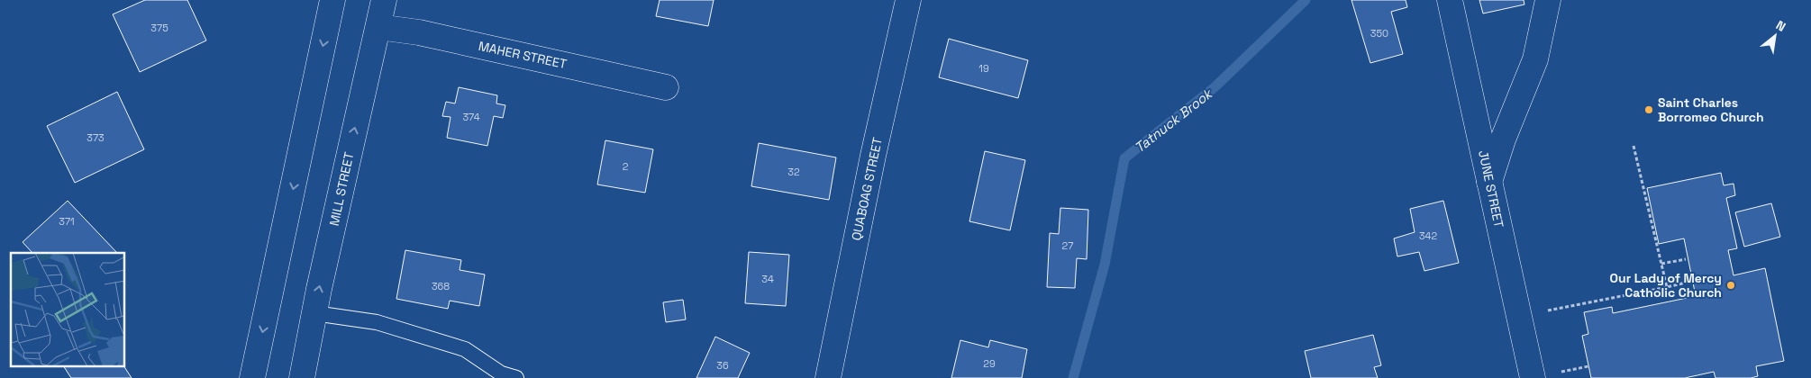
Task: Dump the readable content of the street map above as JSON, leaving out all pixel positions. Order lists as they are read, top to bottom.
{
  "streets": {
    "street": [
      "MAHER STREET",
      "MILL STREET",
      "QUABOAG STREET",
      "JUNE STREET"
    ]
  },
  "crossings": [
    ["MAHER STREET", "MILL STREET"]
  ],
  "water": ["Tatnuck Brook"],
  "places": ["Saint Charles Borromeo Church", "Our Lady of Mercy Catholic Church"],
  "house_numbers": [
    "375",
    "350",
    "19",
    "374",
    "373",
    "2",
    "32",
    "371",
    "342",
    "27",
    "34",
    "368",
    "29",
    "36"
  ],
  "north": "top right"
}
